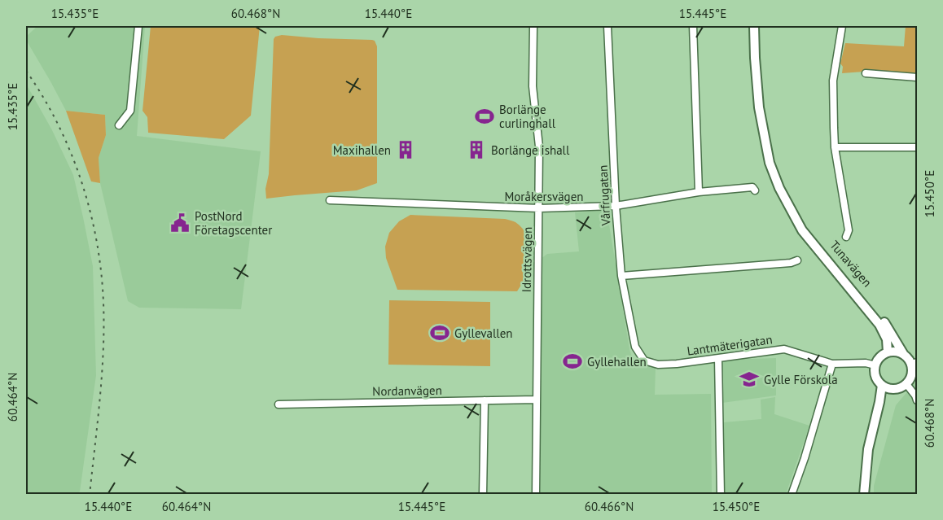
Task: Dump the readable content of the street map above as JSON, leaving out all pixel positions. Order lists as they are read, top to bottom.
{
  "streets": {
    "street": [
      "Vårfrugatan",
      "Moråkersvägen",
      "Idrottsvägen",
      "Tunavägen",
      "Lantmäterigatan",
      "Nordanvägen"
    ]
  },
  "crossings": [
    ["Vårfrugatan", "Moråkersvägen"],
    ["Vårfrugatan", "Lantmäterigatan"],
    ["Moråkersvägen", "Idrottsvägen"],
    ["Idrottsvägen", "Nordanvägen"],
    ["Tunavägen", "Lantmäterigatan"]
  ],
  "places": {
    "sports": ["Borlänge curlinghall", "Gyllevallen", "Gyllehallen"],
    "building": ["Maxihallen", "Borlänge ishall"],
    "public building": ["PostNord Företagscenter"],
    "school or university": ["Gylle Förskola"]
  },
  "coordinates": [
    "15.435°E",
    "60.468°N",
    "15.440°E",
    "15.445°E",
    "15.450°E",
    "60.464°N",
    "60.466°N"
  ]
}
